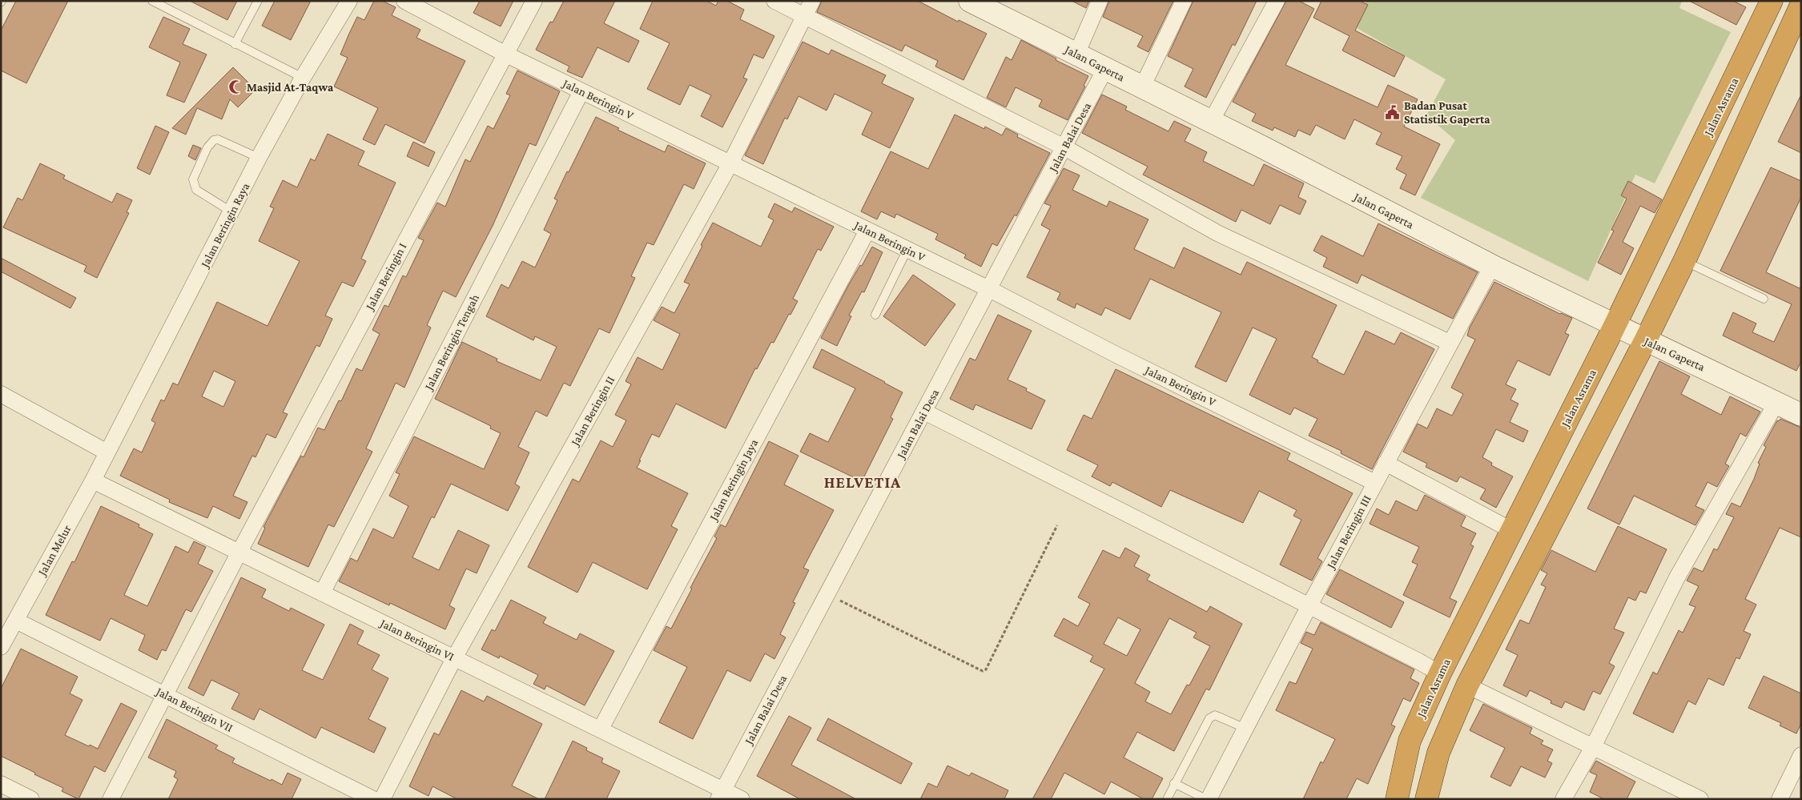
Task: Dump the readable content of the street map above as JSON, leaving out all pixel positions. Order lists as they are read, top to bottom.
{
  "streets": {
    "highway": ["Jalan Asrama"],
    "street": [
      "Jalan Gaperta",
      "Jalan Beringin V",
      "Jalan Balai Desa",
      "Jalan Beringin Raya",
      "Jalan Beringin I",
      "Jalan Beringin Tengah",
      "Jalan Beringin II",
      "Jalan Beringin Jaya",
      "Jalan Beringin III",
      "Jalan Melur",
      "Jalan Beringin VI",
      "Jalan Beringin VII"
    ]
  },
  "crossings": [
    ["Jalan Gaperta", "Jalan Asrama"],
    ["Jalan Gaperta", "Jalan Balai Desa"],
    ["Jalan Gaperta", "Jalan Beringin III"],
    ["Jalan Beringin V", "Jalan Balai Desa"],
    ["Jalan Beringin V", "Jalan Beringin I"],
    ["Jalan Beringin V", "Jalan Beringin Tengah"],
    ["Jalan Beringin V", "Jalan Beringin II"],
    ["Jalan Beringin V", "Jalan Beringin Jaya"],
    ["Jalan Beringin V", "Jalan Beringin III"],
    ["Jalan Balai Desa", "Jalan Beringin VI"],
    ["Jalan Beringin Raya", "Jalan Melur"],
    ["Jalan Beringin I", "Jalan Beringin VI"],
    ["Jalan Beringin I", "Jalan Beringin VII"],
    ["Jalan Beringin Tengah", "Jalan Beringin VI"],
    ["Jalan Beringin II", "Jalan Beringin VI"],
    ["Jalan Beringin Jaya", "Jalan Beringin VI"],
    ["Jalan Melur", "Jalan Beringin VI"],
    ["Jalan Melur", "Jalan Beringin VII"]
  ],
  "districts": ["HELVETIA"],
  "places": {
    "mosque": ["Masjid At-Taqwa"],
    "public building": ["Badan Pusat Statistik Gaperta"]
  }
}
